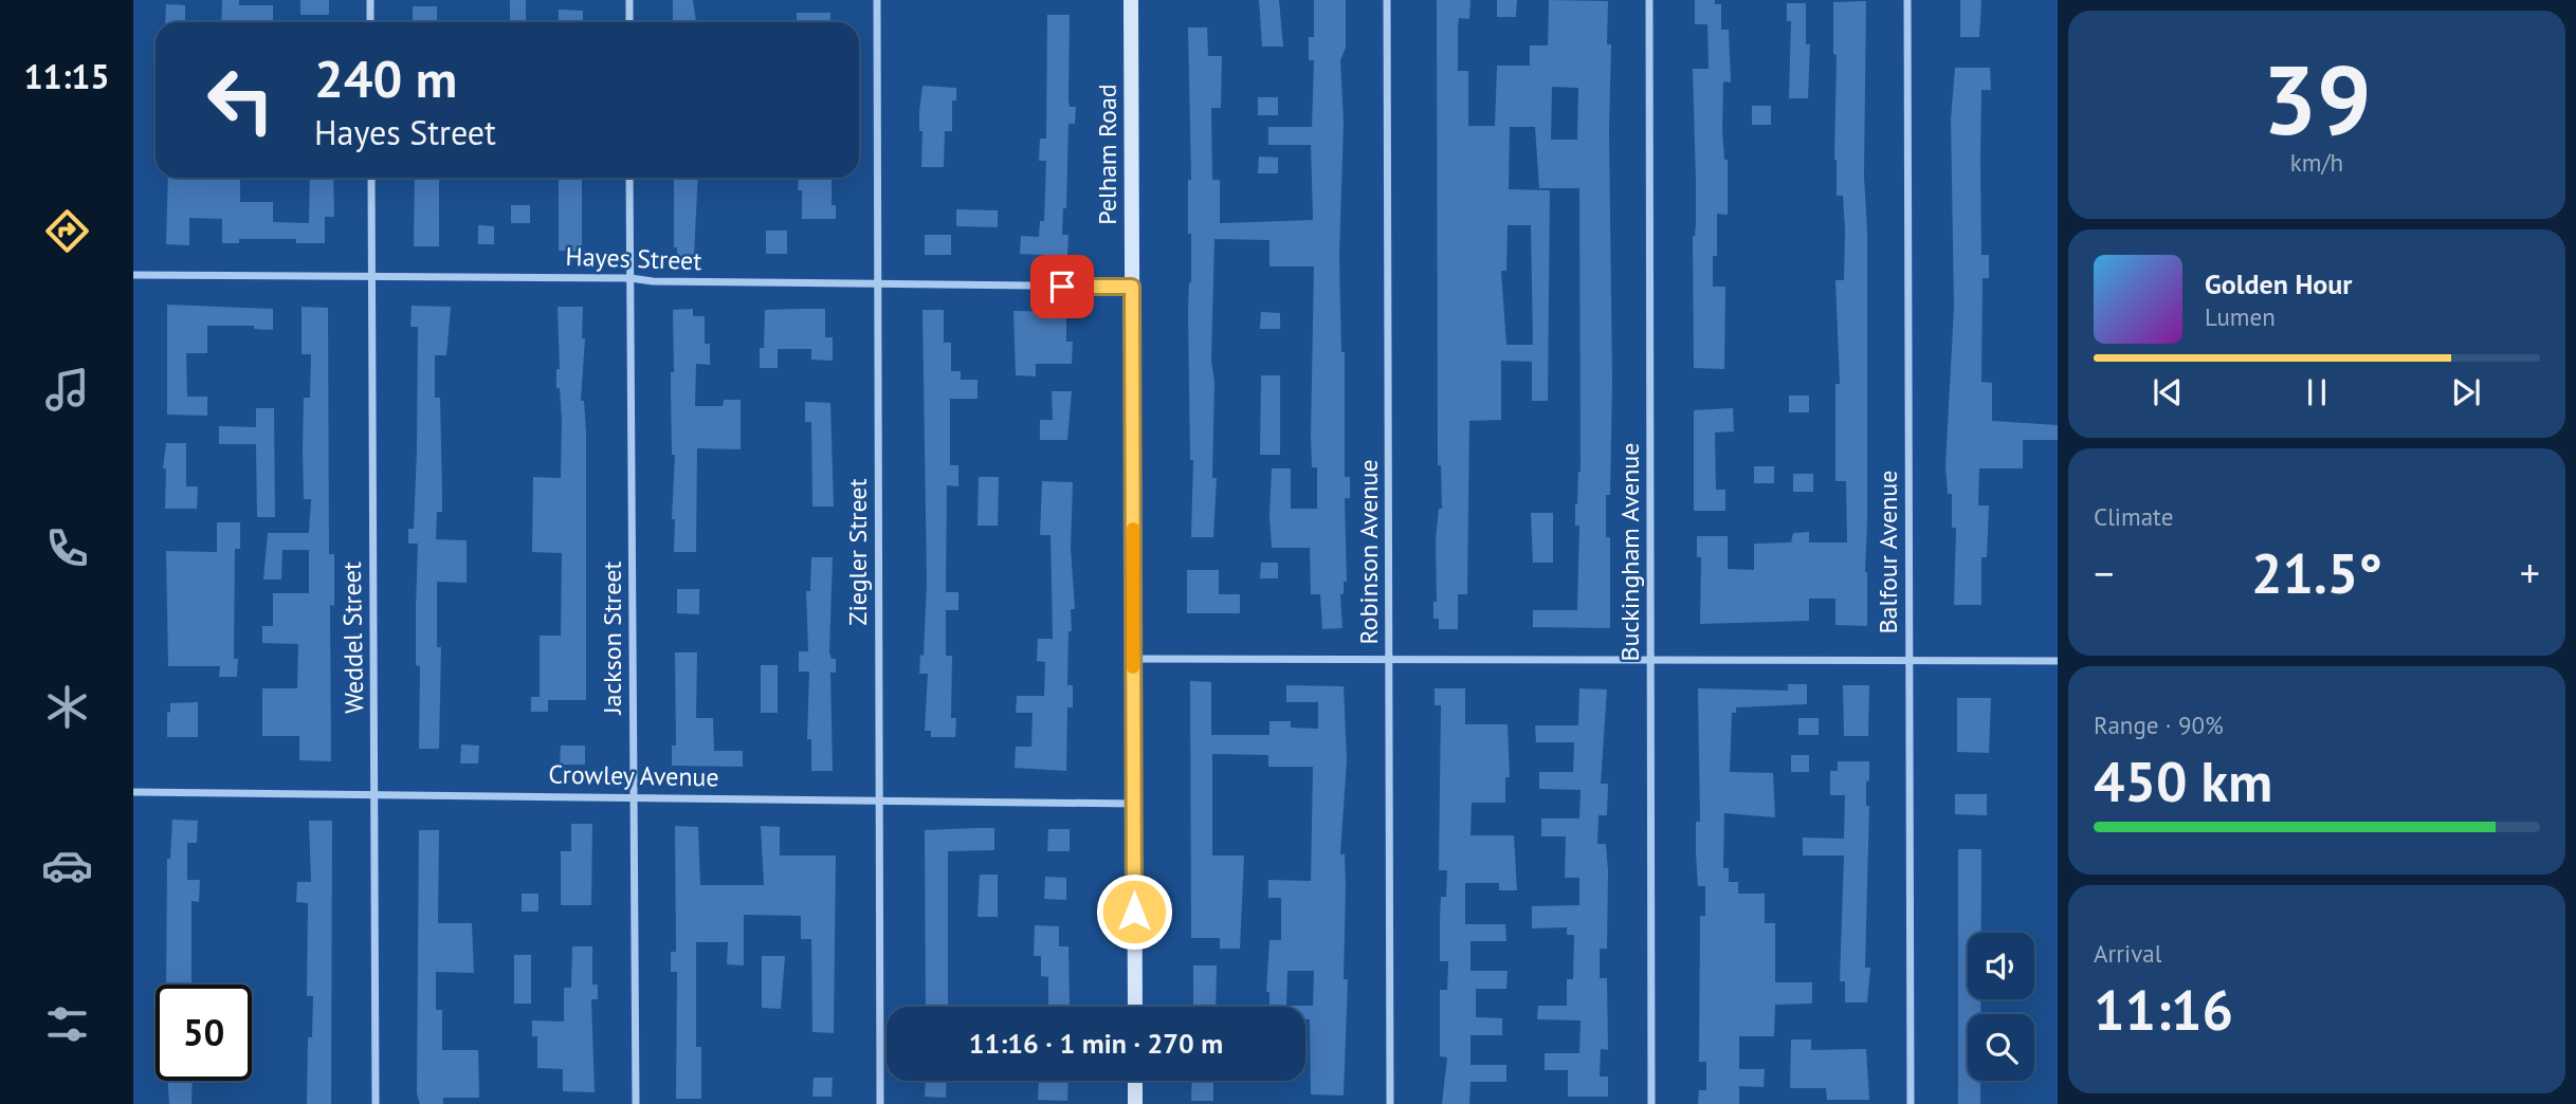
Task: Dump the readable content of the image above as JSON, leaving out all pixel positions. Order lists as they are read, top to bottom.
{
  "streets": {
    "main road": ["Pelham Road"],
    "street": [
      "Hayes Street",
      "Ziegler Street",
      "Robinson Avenue",
      "Buckingham Avenue",
      "Balfour Avenue",
      "Weddel Street",
      "Jackson Street",
      "Crowley Avenue"
    ]
  },
  "crossings": [
    ["Pelham Road", "Hayes Street"],
    ["Pelham Road", "Crowley Avenue"],
    ["Hayes Street", "Ziegler Street"],
    ["Hayes Street", "Weddel Street"],
    ["Hayes Street", "Jackson Street"],
    ["Ziegler Street", "Crowley Avenue"],
    ["Weddel Street", "Crowley Avenue"],
    ["Jackson Street", "Crowley Avenue"]
  ],
  "page": {
    "tabs": "11:15",
    "tile": [
      ["39", "km/h"],
      "Climate",
      ["Range · 90%", "450 km"],
      ["Arrival", "11:16"]
    ],
    "turn": ["240 m", "Hayes Street"],
    "song": ["Golden Hour", "Lumen"],
    "heat": ["−", "21.5°", "+"],
    "limit": "50",
    "trip": "11:16 · 1 min · 270 m"
  }
}
